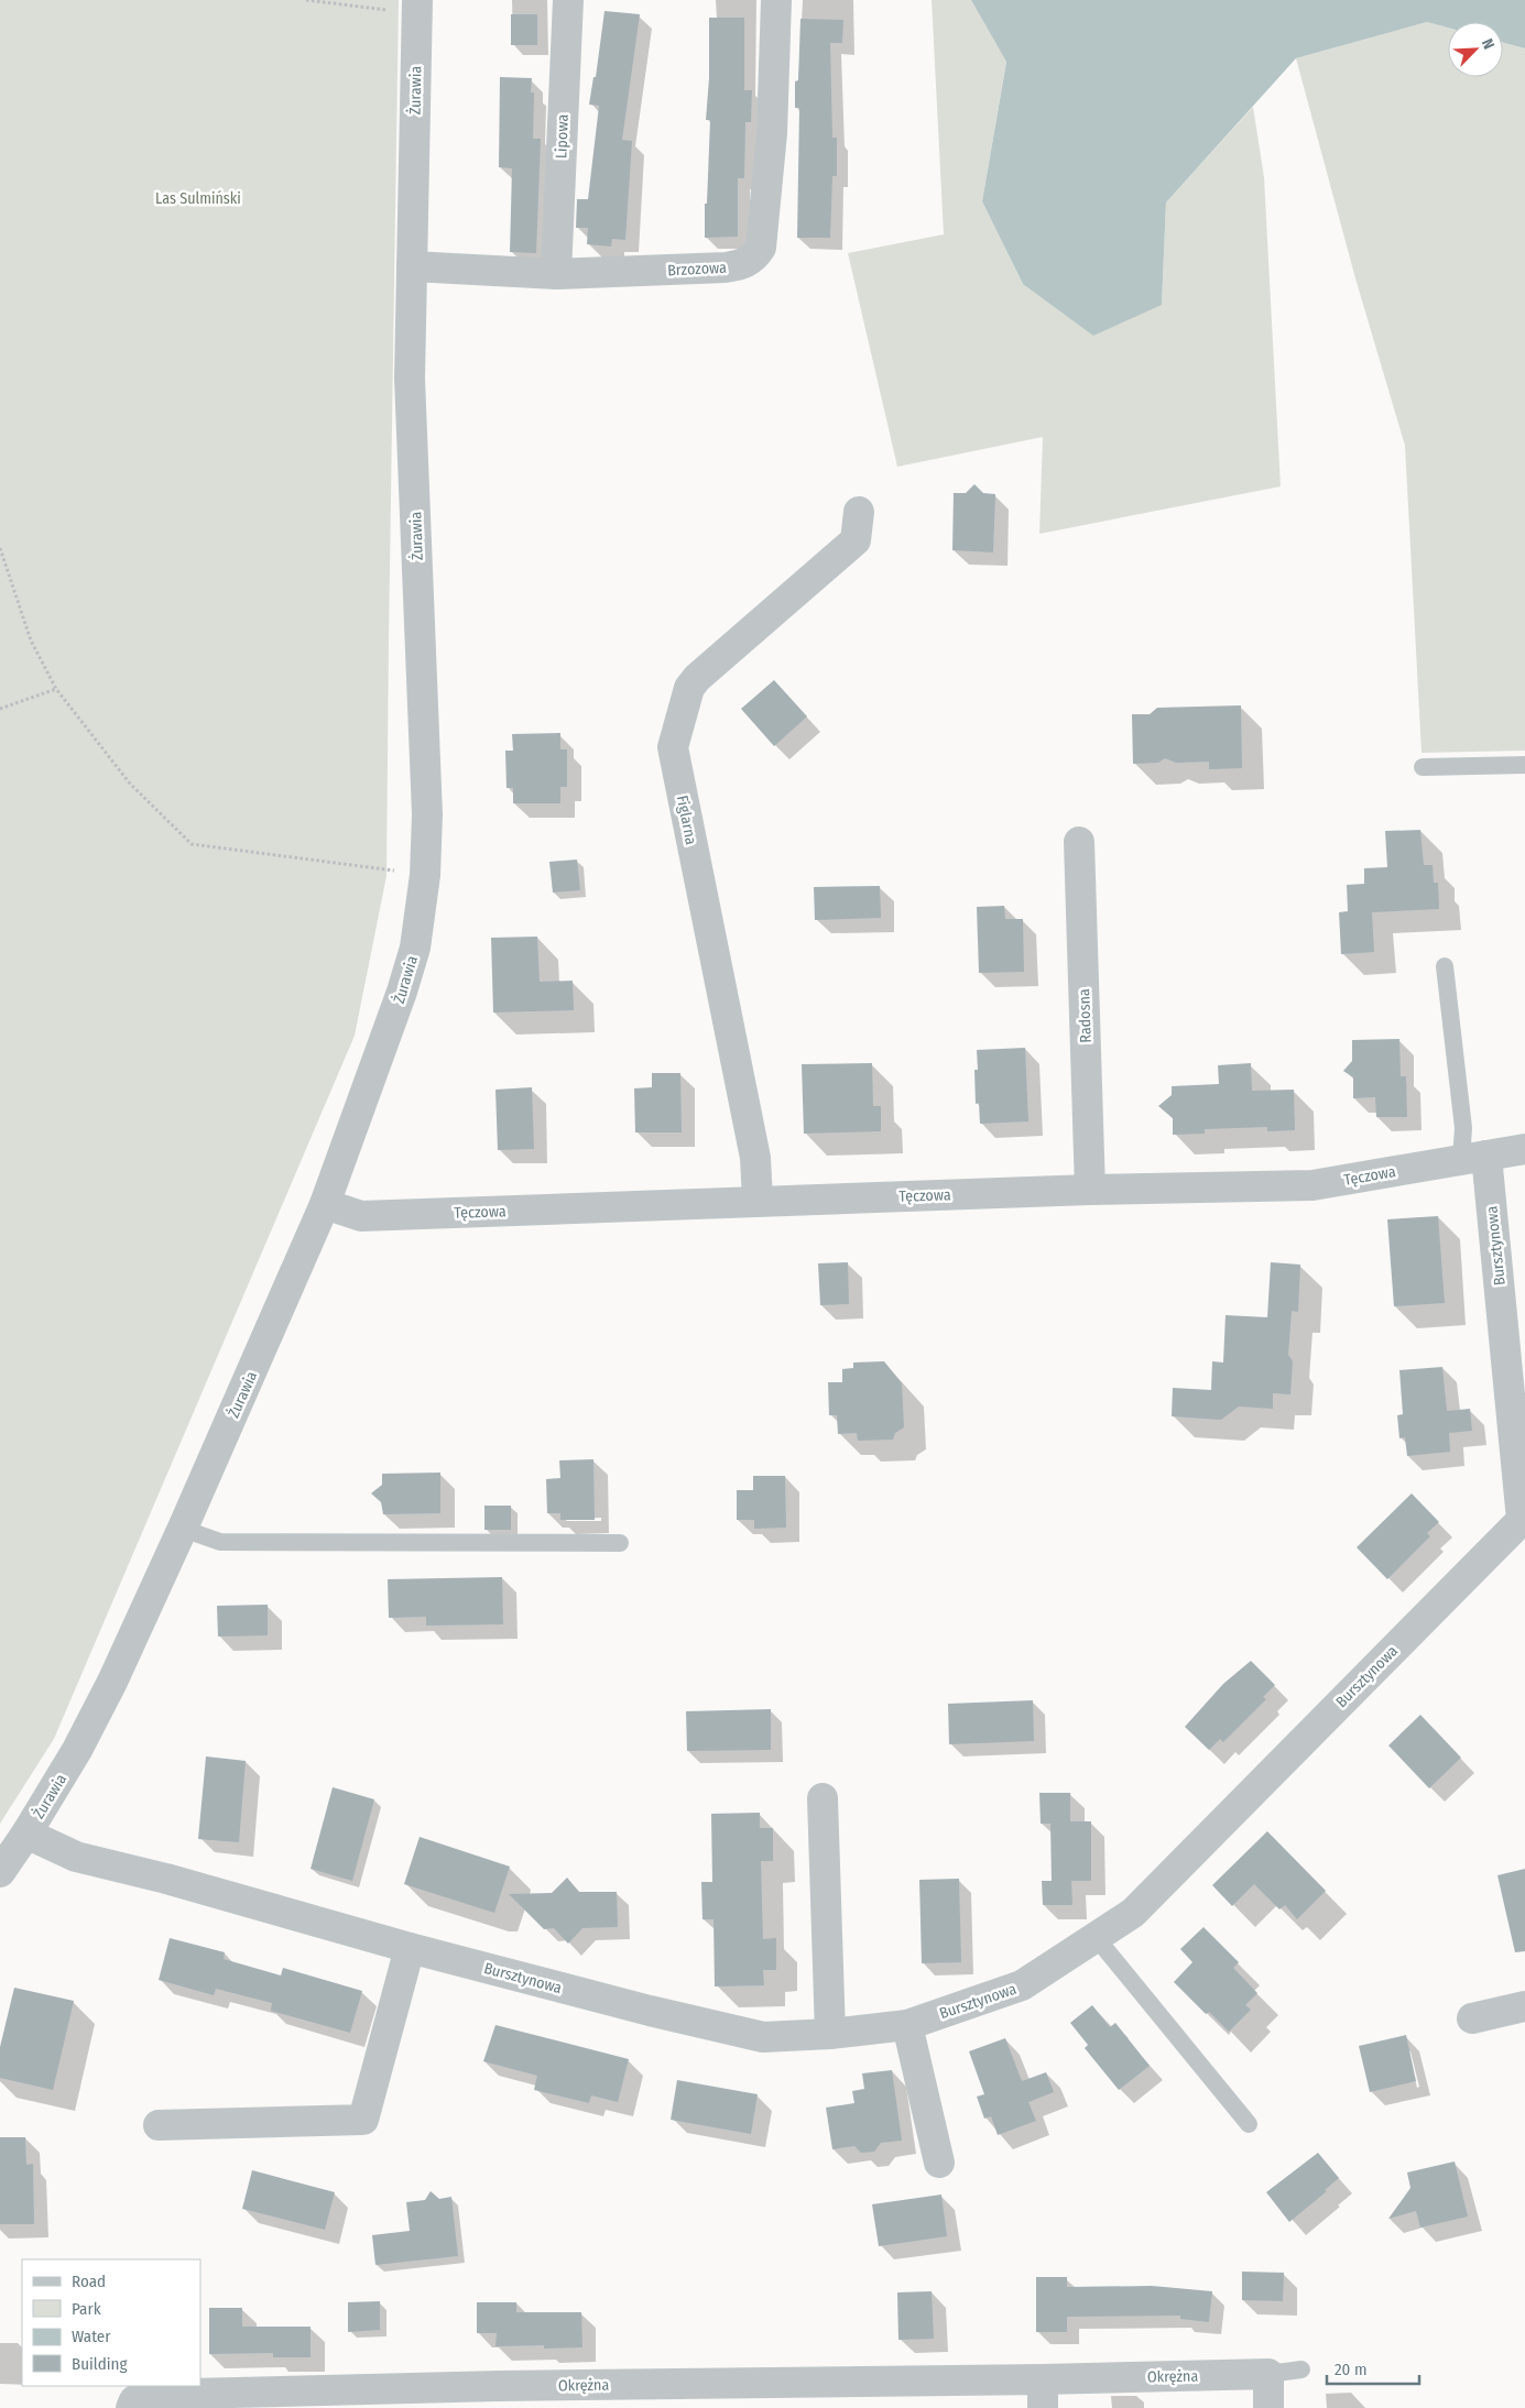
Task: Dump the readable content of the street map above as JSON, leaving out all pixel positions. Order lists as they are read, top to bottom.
{
  "streets": {
    "street": [
      "Żurawia",
      "Lipowa",
      "Brzozowa",
      "Figlarna",
      "Radosna",
      "Tęczowa",
      "Bursztynowa",
      "Okrężna"
    ]
  },
  "crossings": [
    ["Żurawia", "Brzozowa"],
    ["Żurawia", "Tęczowa"],
    ["Żurawia", "Bursztynowa"],
    ["Lipowa", "Brzozowa"],
    ["Figlarna", "Tęczowa"],
    ["Radosna", "Tęczowa"],
    ["Tęczowa", "Bursztynowa"]
  ],
  "parks": ["Las Sulmiński"],
  "legend": [
    "Road",
    "Park",
    "Water",
    "Building"
  ],
  "scale_bar": "20 m",
  "north": "top right"
}
